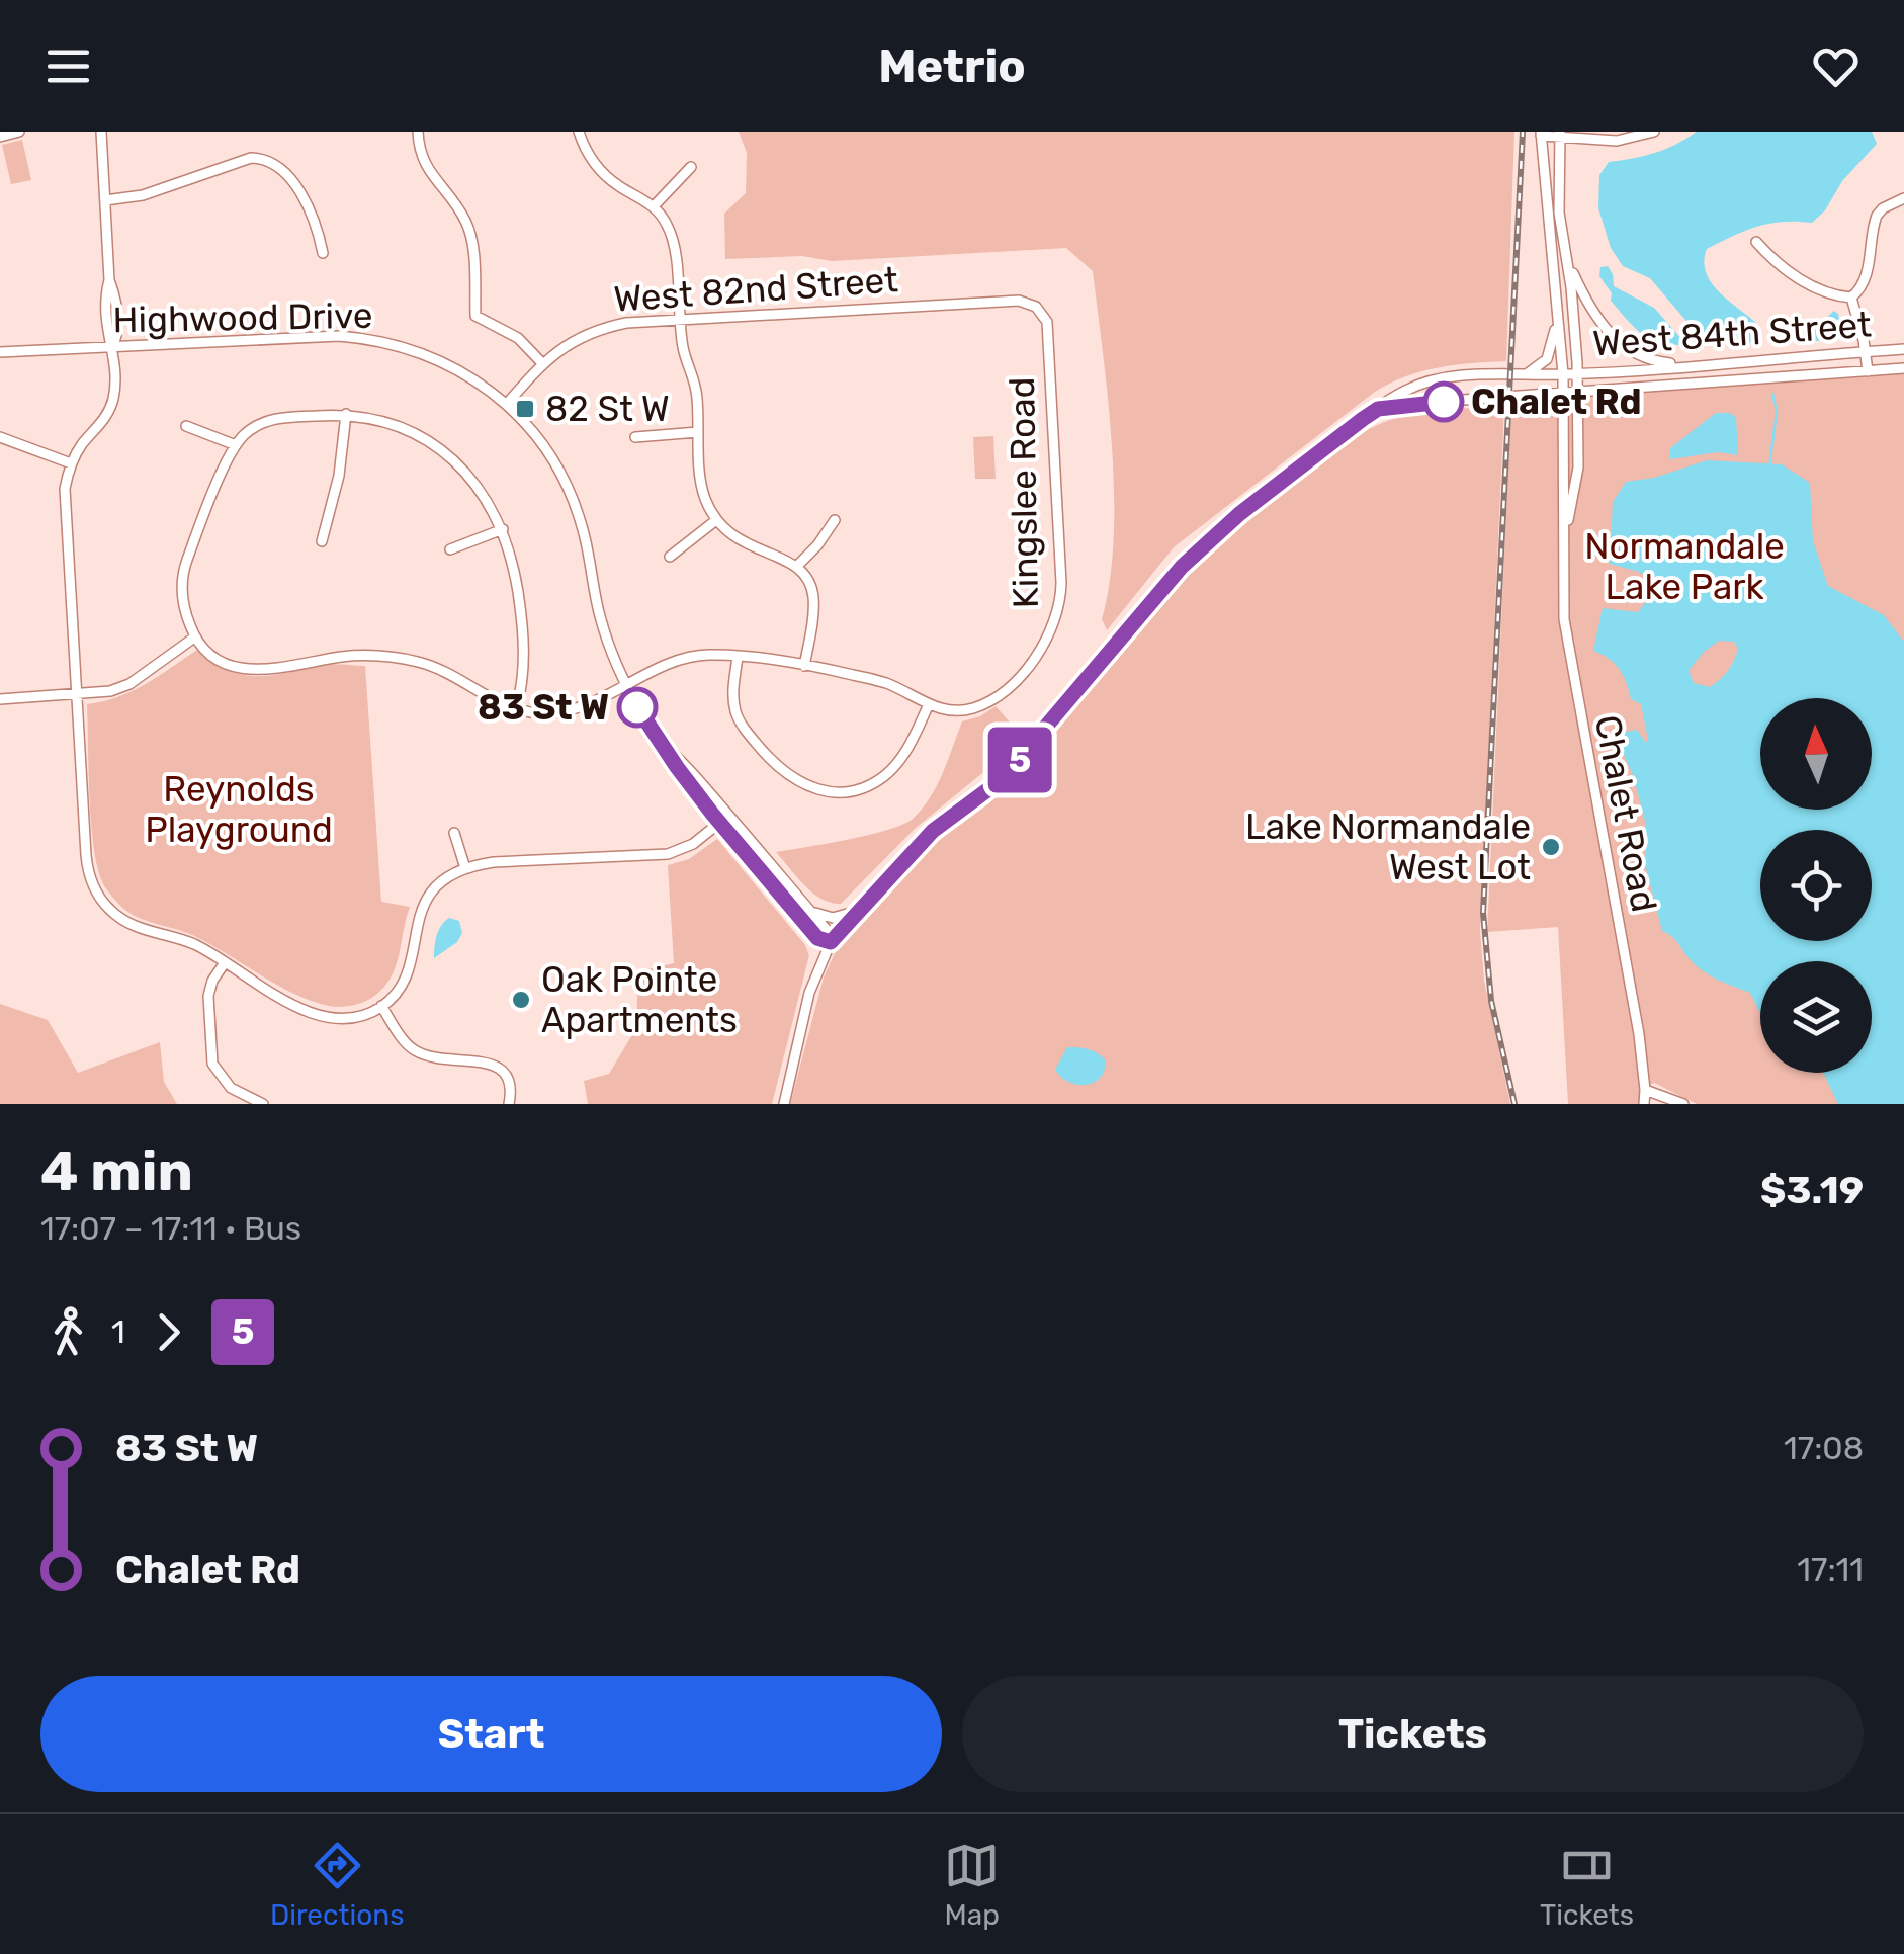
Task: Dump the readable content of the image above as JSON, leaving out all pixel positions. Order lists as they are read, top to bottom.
{
  "streets": {
    "street": [
      "West 82nd Street",
      "Highwood Drive",
      "West 84th Street",
      "Kingslee Road",
      "Chalet Road"
    ]
  },
  "crossings": [
    ["West 82nd Street", "Highwood Drive"],
    ["West 82nd Street", "Kingslee Road"],
    ["Highwood Drive", "West 84th Street"],
    ["West 84th Street", "Chalet Road"]
  ],
  "parks": ["Normandale Lake Park", "Reynolds Playground"],
  "places": {
    "other": [
      "Chalet Rd",
      "83 St W",
      "Lake Normandale West Lot",
      "Oak Pointe Apartments"
    ],
    "transit": ["82 St W"]
  },
  "lines": ["bus line 5"],
  "north": "top",
  "page": {
    "header": "Metrio",
    "on_map": "5",
    "heading": ["4 min", "17:07 – 17:11 · Bus", "$3.19"],
    "legs": ["1", "5"],
    "list": [
      {
        "name": "83 St W",
        "value": "17:08"
      },
      {
        "name": "Chalet Rd",
        "value": "17:11"
      }
    ],
    "buttons": ["Start", "Tickets"],
    "tabs": ["Directions", "Map", "Tickets"]
  }
}
